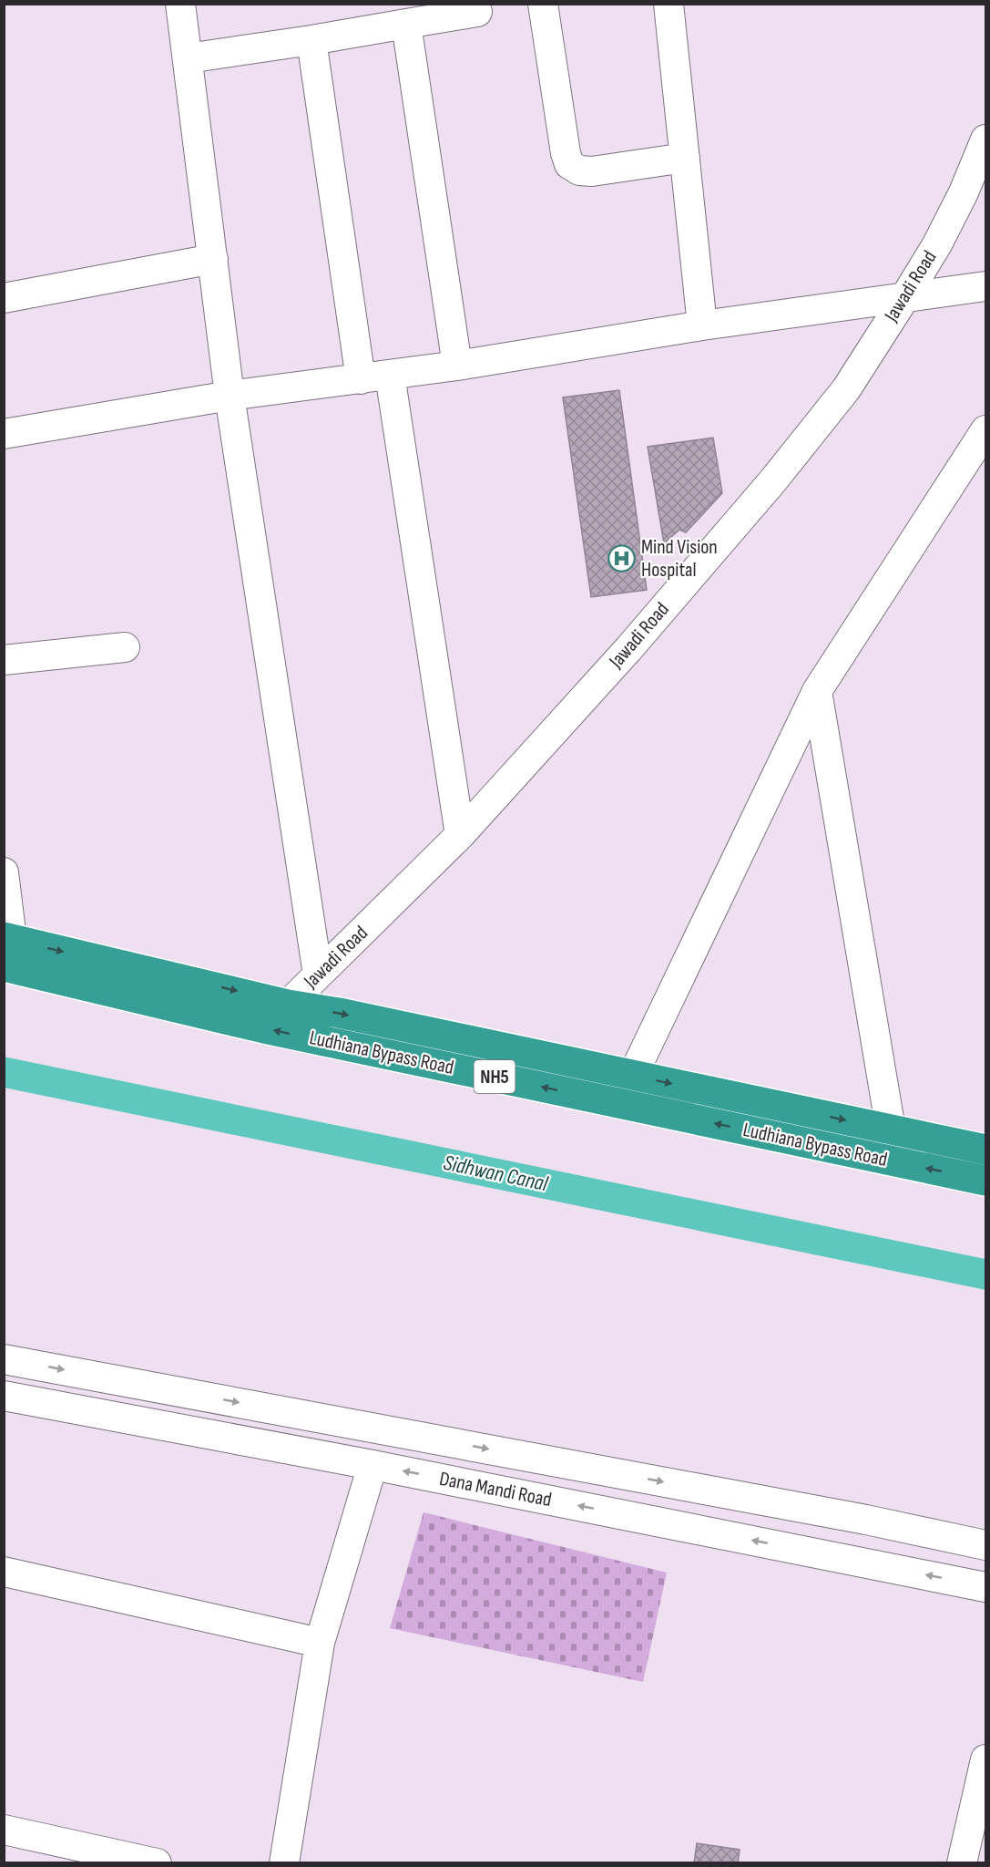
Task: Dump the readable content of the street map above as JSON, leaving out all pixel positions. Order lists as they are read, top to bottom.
{
  "streets": {
    "highway": ["Ludhiana Bypass Road", "NH5"],
    "street": ["Jawadi Road", "Dana Mandi Road"]
  },
  "crossings": [
    ["Jawadi Road", "Ludhiana Bypass Road"]
  ],
  "water": ["Sidhwan Canal"],
  "places": {
    "hospital": ["Mind Vision Hospital"]
  }
}
